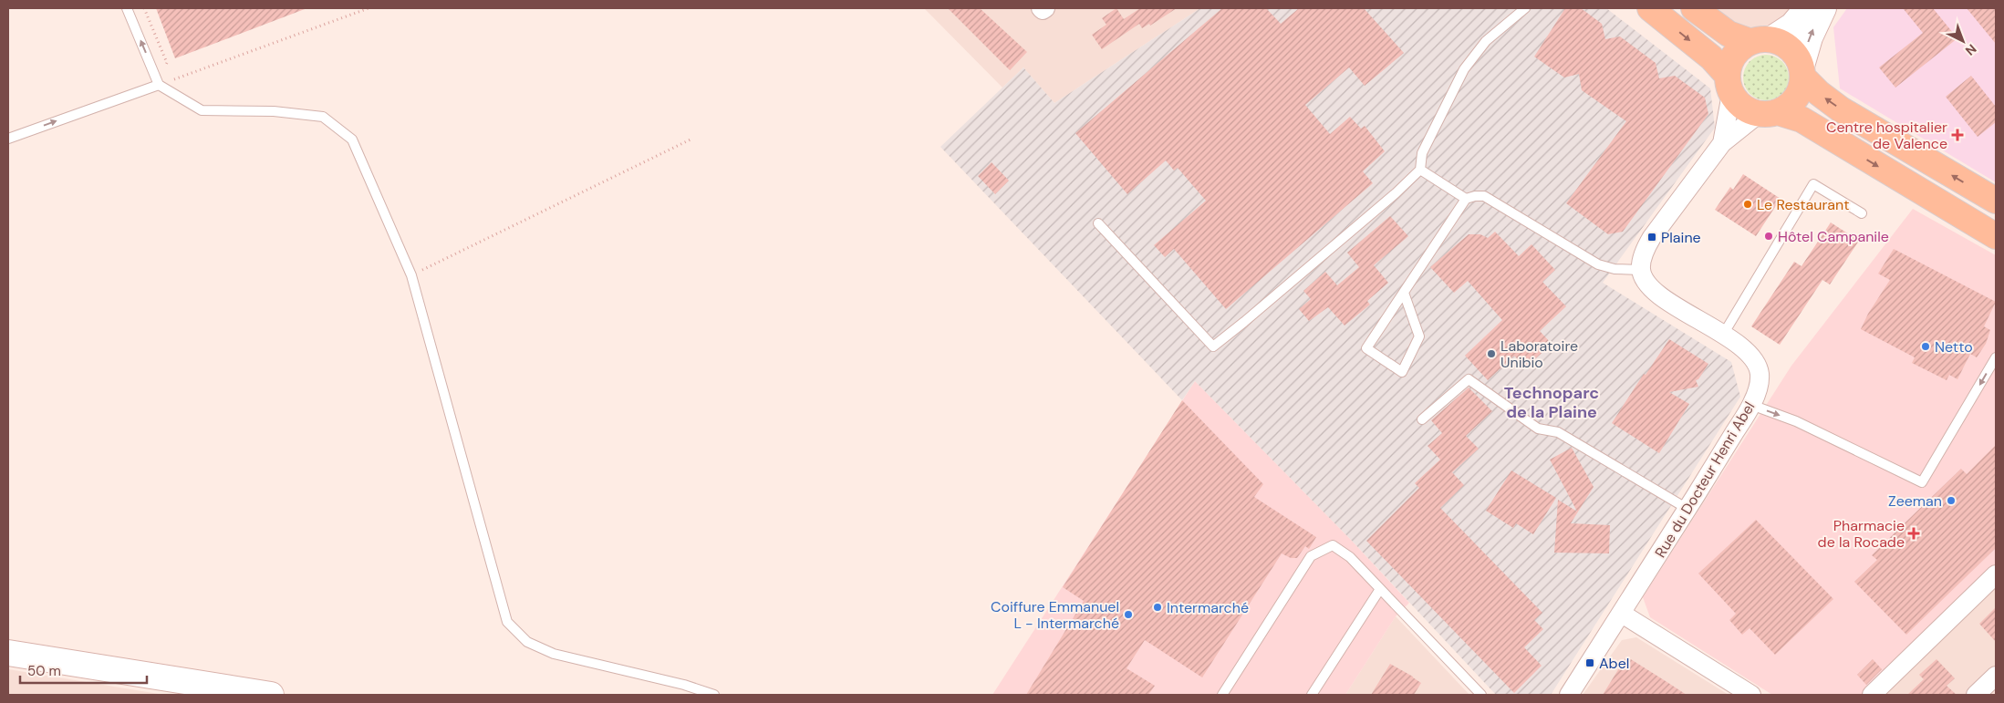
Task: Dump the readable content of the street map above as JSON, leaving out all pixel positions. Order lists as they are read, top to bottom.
{
  "streets": {
    "street": ["Rue du Docteur Henri Abel"]
  },
  "districts": ["Technoparc de la Plaine"],
  "places": {
    "health": ["Centre hospitalier de Valence", "Pharmacie de la Rocade"],
    "other": [
      "Le Restaurant",
      "Hôtel Campanile",
      "Netto",
      "Laboratoire Unibio",
      "Zeeman",
      "Intermarché",
      "Coiffure Emmanuel L - Intermarché"
    ],
    "transit": ["Plaine", "Abel"]
  },
  "scale_bar": "50 m",
  "north": "bottom right"
}
